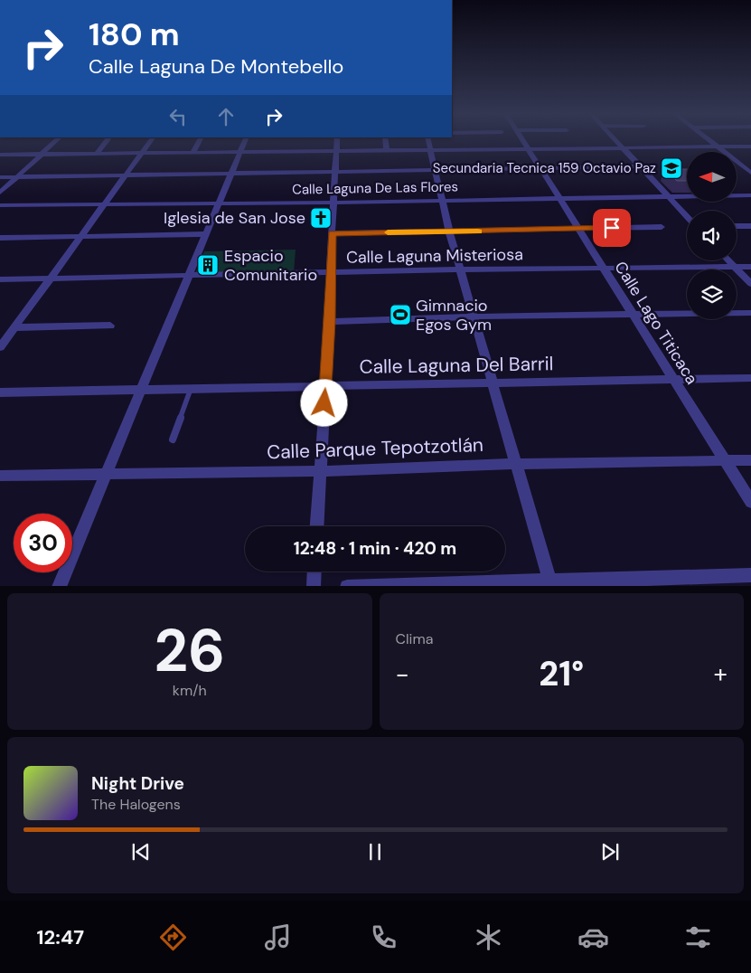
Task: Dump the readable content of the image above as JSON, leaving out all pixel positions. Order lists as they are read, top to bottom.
{
  "streets": {
    "street": [
      "Calle Laguna De Las Flores",
      "Calle Laguna Misteriosa",
      "Calle Lago Titicaca",
      "Calle Laguna Del Barril",
      "Calle Parque Tepotzotlán"
    ]
  },
  "crossings": [
    ["Calle Laguna De Las Flores", "Calle Lago Titicaca"],
    ["Calle Laguna Misteriosa", "Calle Lago Titicaca"],
    ["Calle Lago Titicaca", "Calle Laguna Del Barril"],
    ["Calle Lago Titicaca", "Calle Parque Tepotzotlán"]
  ],
  "places": {
    "school or university": ["Secundaria Tecnica 159 Octavio Paz"],
    "church": ["Iglesia de San Jose"],
    "building": ["Espacio Comunitario"],
    "sports": ["Gimnacio Egos Gym"]
  },
  "north": "left",
  "page": {
    "turn": ["180 m", "Calle Laguna De Montebello"],
    "limit": "30",
    "trip": "12:48 · 1 min · 420 m",
    "tile": [
      ["26", "km/h"],
      "Clima"
    ],
    "heat": ["−", "21°", "+"],
    "song": ["Night Drive", "The Halogens"],
    "tabs": "12:47"
  }
}
